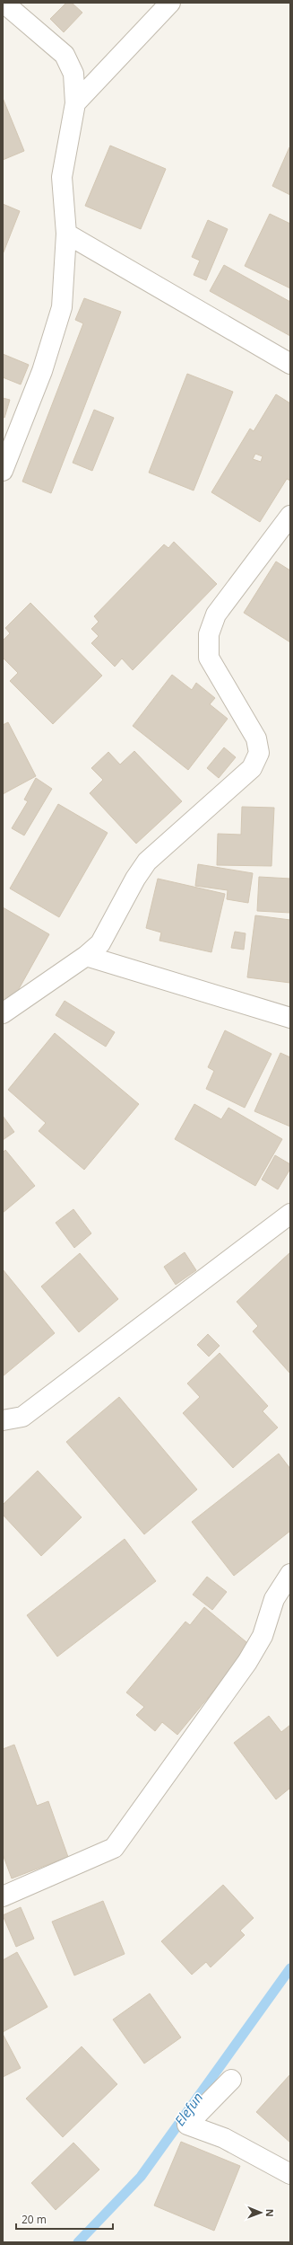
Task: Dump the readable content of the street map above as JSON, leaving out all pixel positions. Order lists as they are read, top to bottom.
{
  "water": ["Elefun"],
  "scale_bar": "20 m",
  "north": "right"
}
